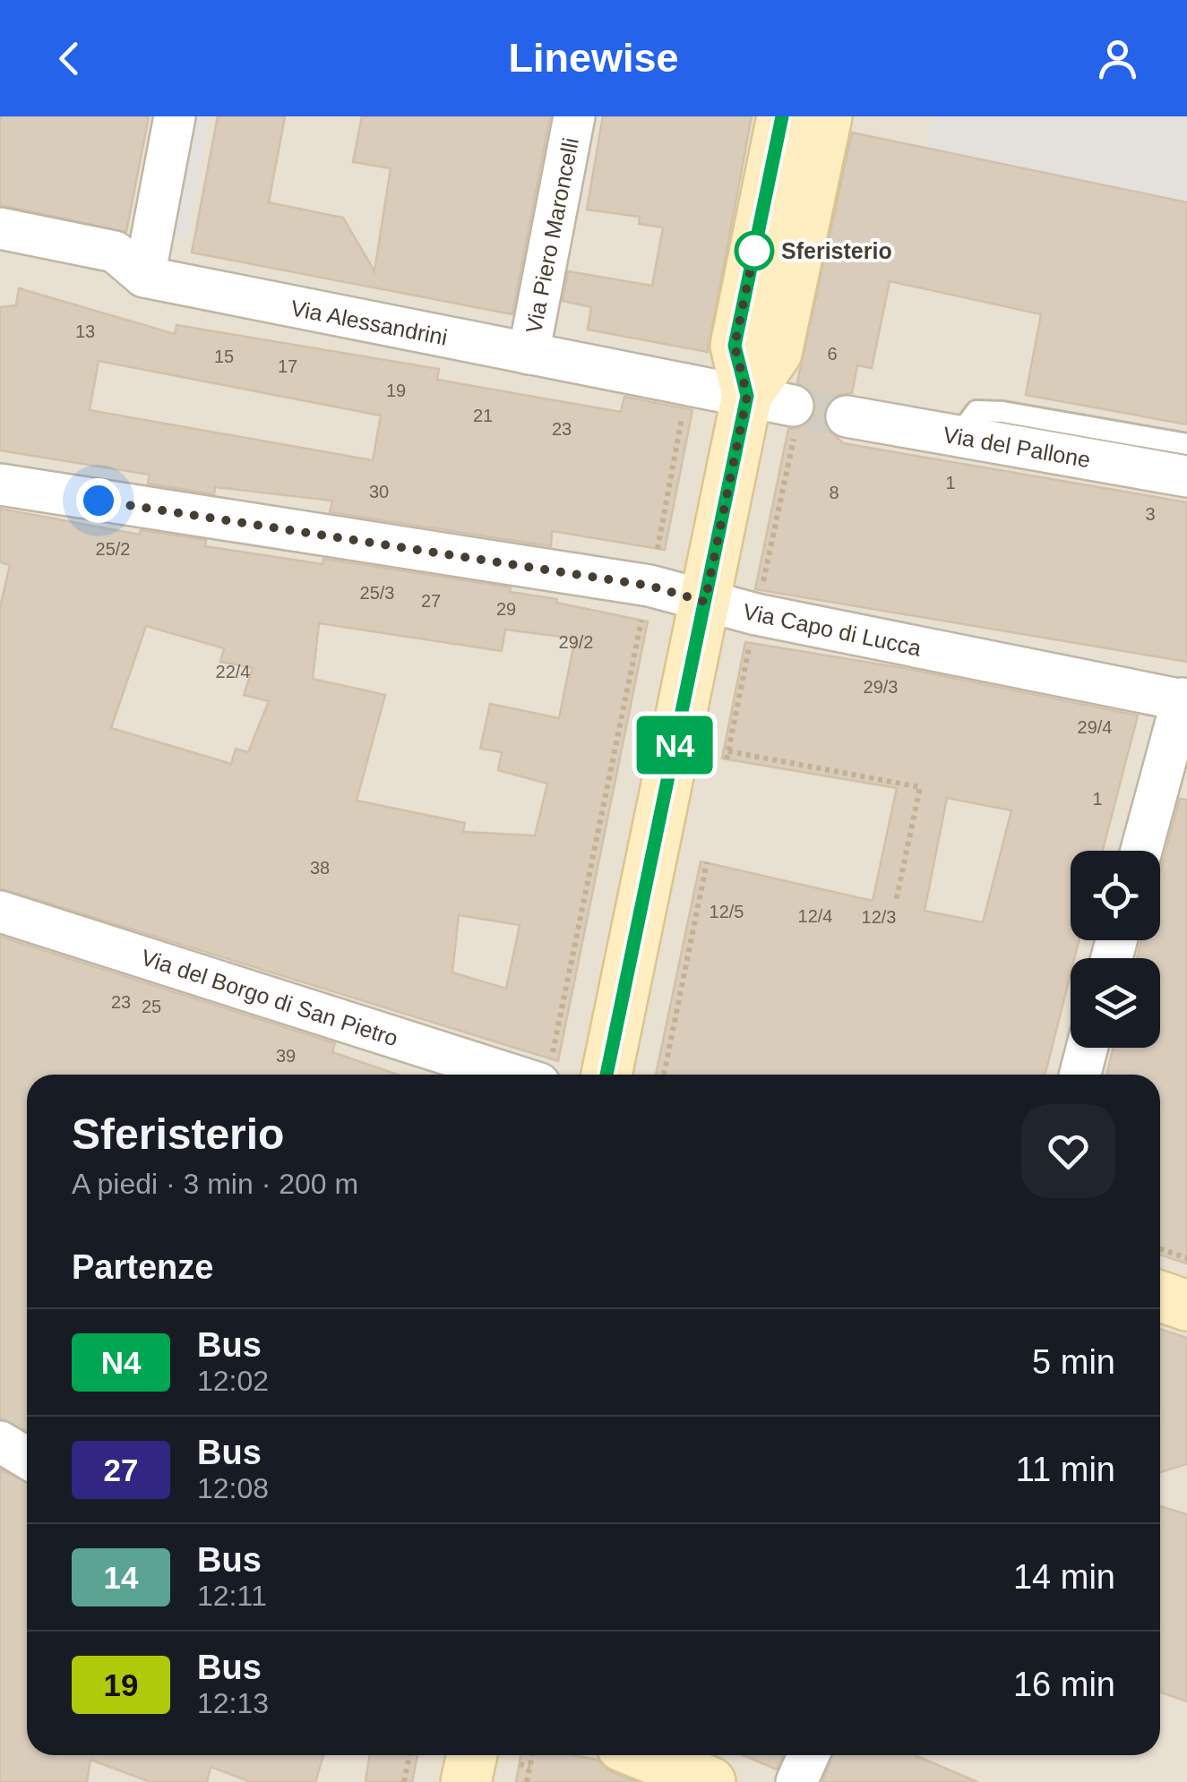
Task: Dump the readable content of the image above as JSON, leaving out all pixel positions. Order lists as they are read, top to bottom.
{
  "streets": {
    "street": [
      "Via Piero Maroncelli",
      "Via Alessandrini",
      "Via del Pallone",
      "Via Capo di Lucca",
      "Via del Borgo di San Pietro"
    ]
  },
  "crossings": [
    ["Via Piero Maroncelli", "Via Alessandrini"]
  ],
  "places": ["Sferisterio"],
  "lines": ["bus line N4"],
  "house_numbers": [
    "13",
    "6",
    "15",
    "17",
    "19",
    "21",
    "23",
    "1",
    "30",
    "8",
    "3",
    "25/2",
    "25/3",
    "27",
    "29",
    "29/2",
    "22/4",
    "29/3",
    "29/4",
    "1",
    "38",
    "12/5",
    "12/4",
    "12/3",
    "23",
    "25",
    "39"
  ],
  "page": {
    "header": "Linewise",
    "on_map": "N4",
    "heading": [
      ["Sferisterio", "A piedi · 3 min · 200 m"],
      "Partenze"
    ],
    "list": [
      {
        "mark": "N4",
        "name": "Bus",
        "note": "12:02",
        "value": "5 min"
      },
      {
        "mark": "27",
        "name": "Bus",
        "note": "12:08",
        "value": "11 min"
      },
      {
        "mark": "14",
        "name": "Bus",
        "note": "12:11",
        "value": "14 min"
      },
      {
        "mark": "19",
        "name": "Bus",
        "note": "12:13",
        "value": "16 min"
      }
    ]
  }
}
